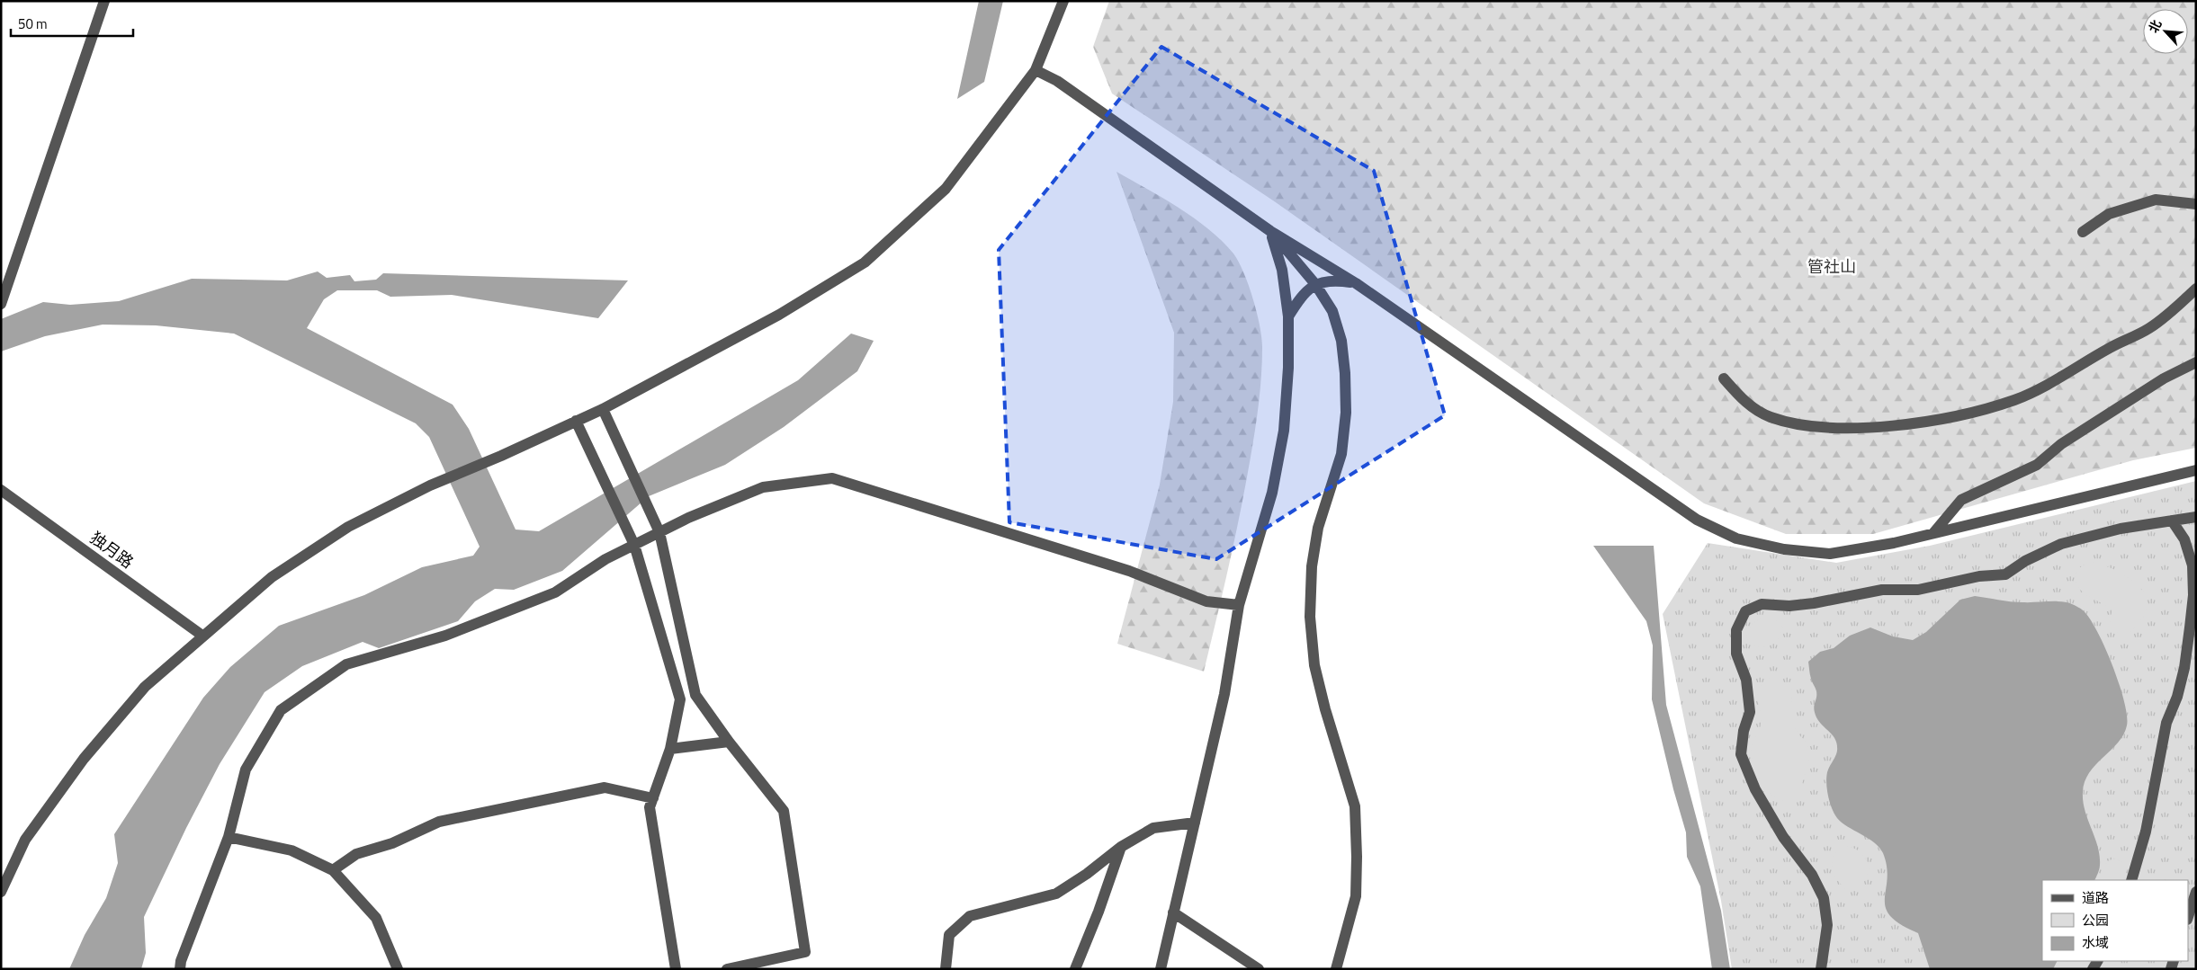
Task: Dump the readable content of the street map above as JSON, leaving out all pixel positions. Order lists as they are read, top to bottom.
{
  "streets": {
    "street": ["独月路"]
  },
  "parks": ["管社山"],
  "legend": ["道路", "公园", "水域"],
  "scale_bar": "50 m",
  "north": "top left"
}
